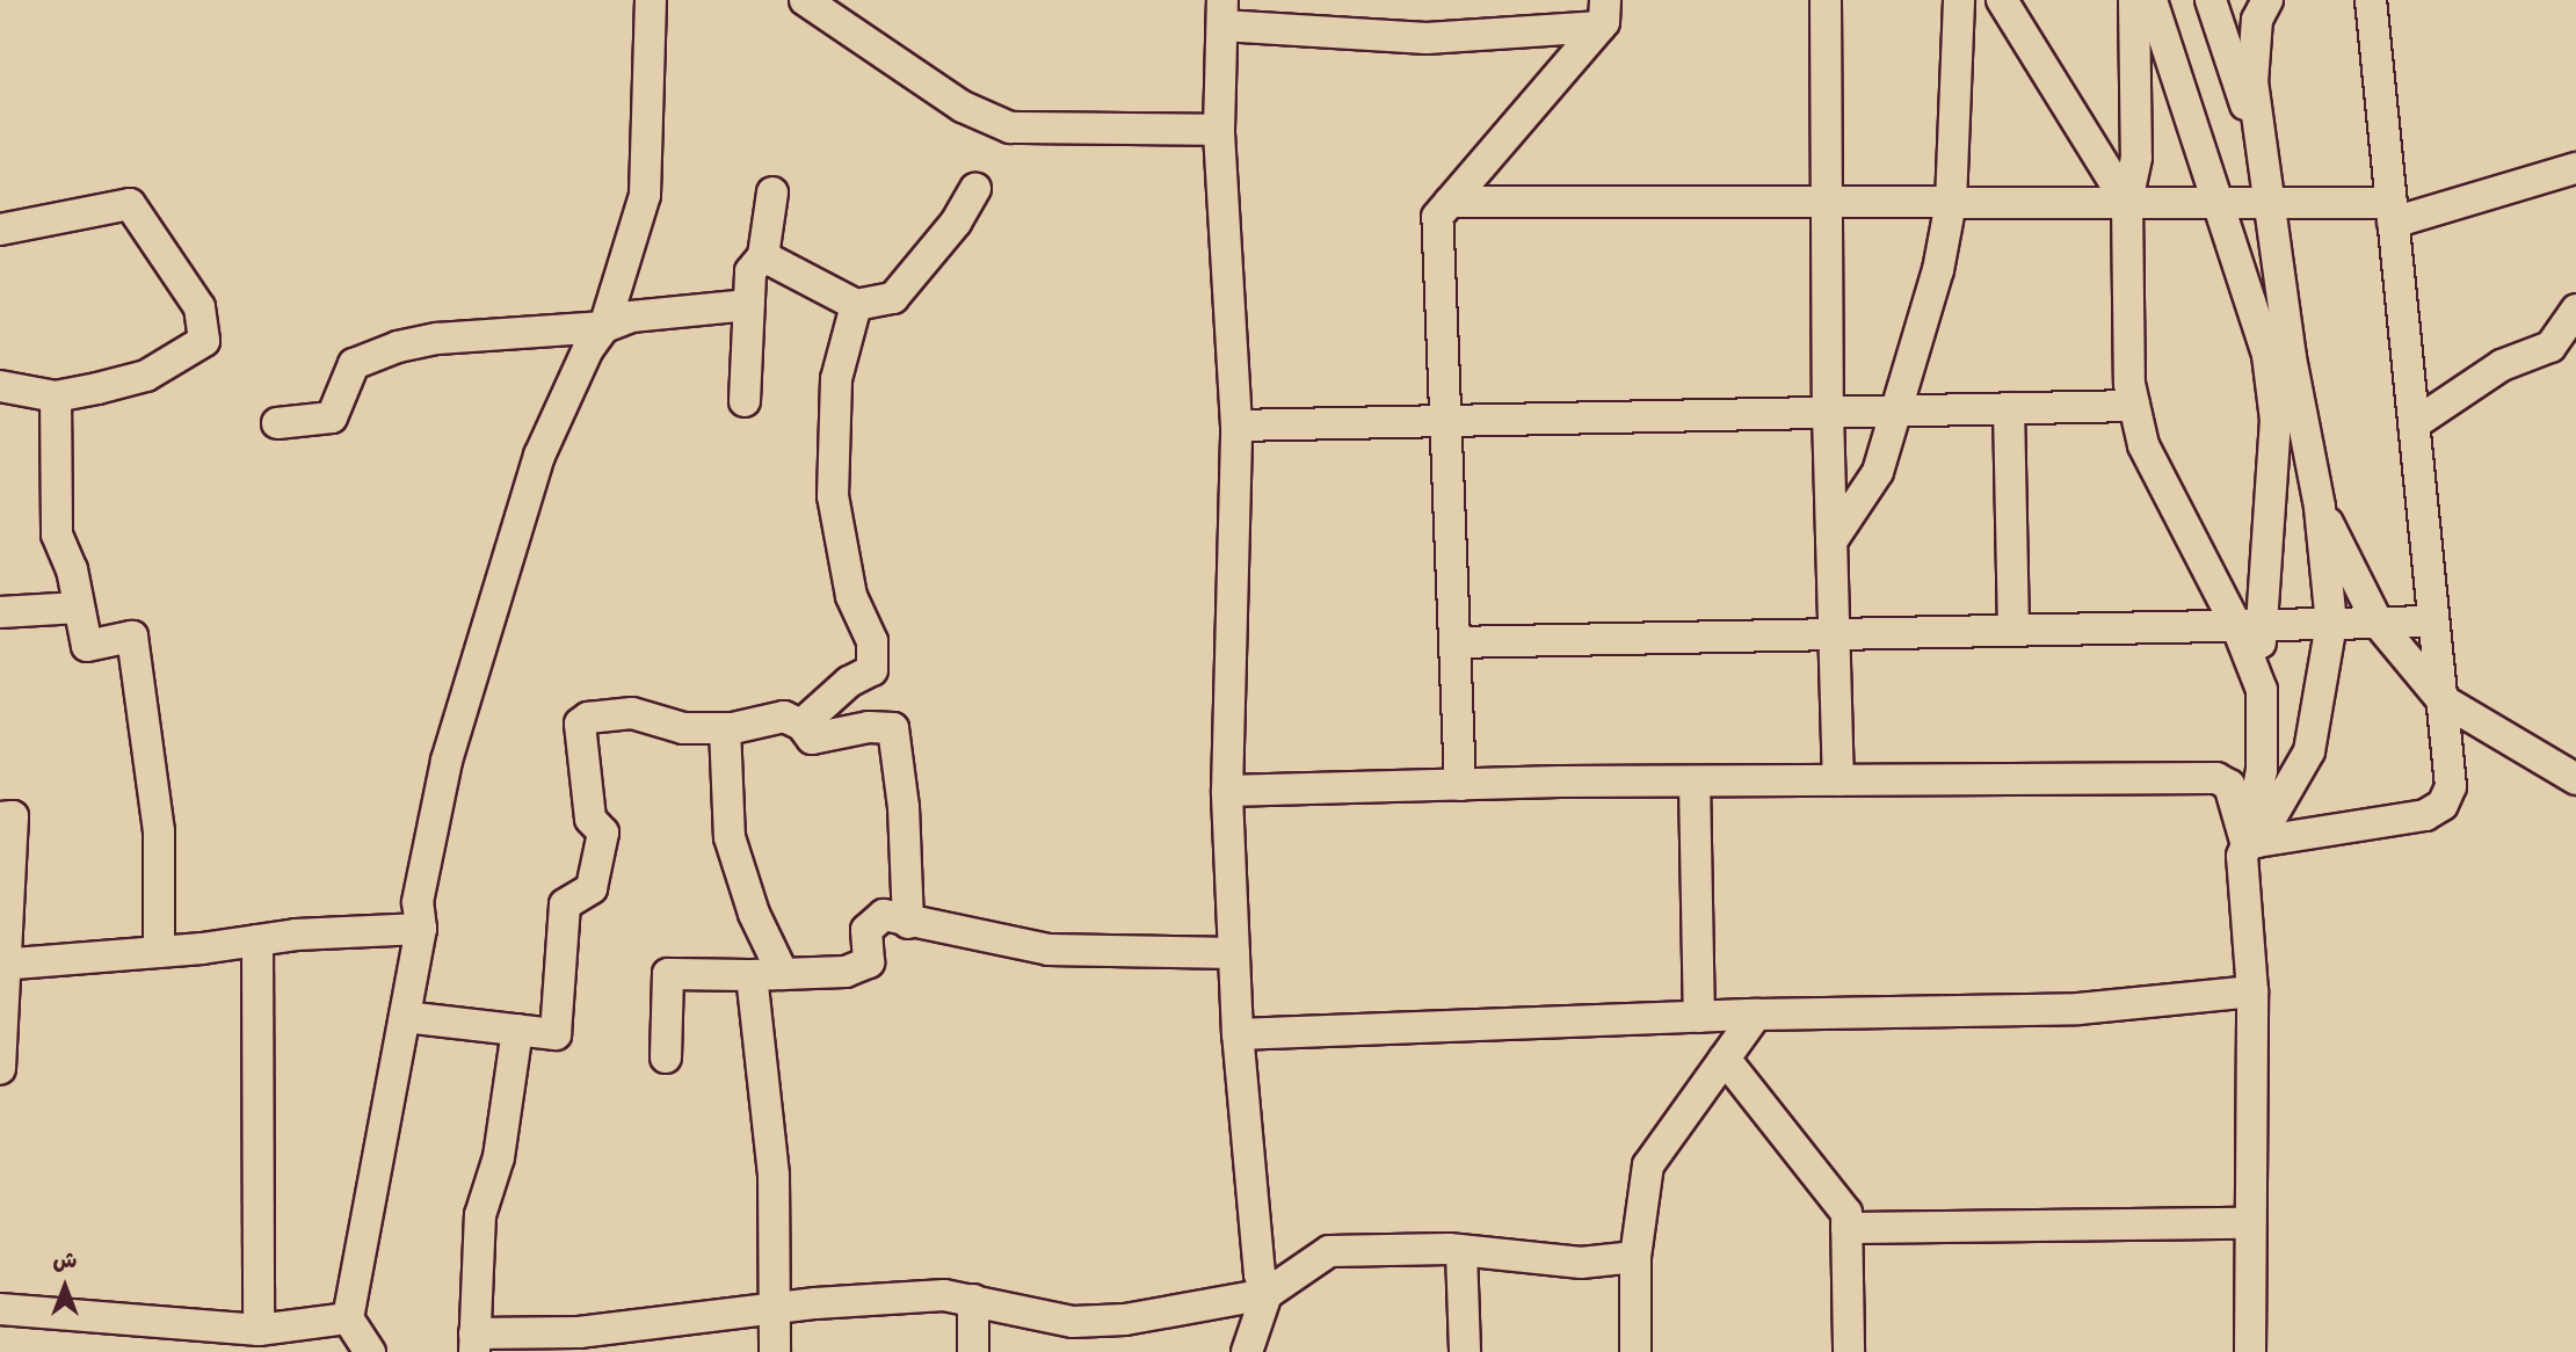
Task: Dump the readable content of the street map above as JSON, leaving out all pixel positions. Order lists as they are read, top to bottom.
{
  "north": "top"
}
